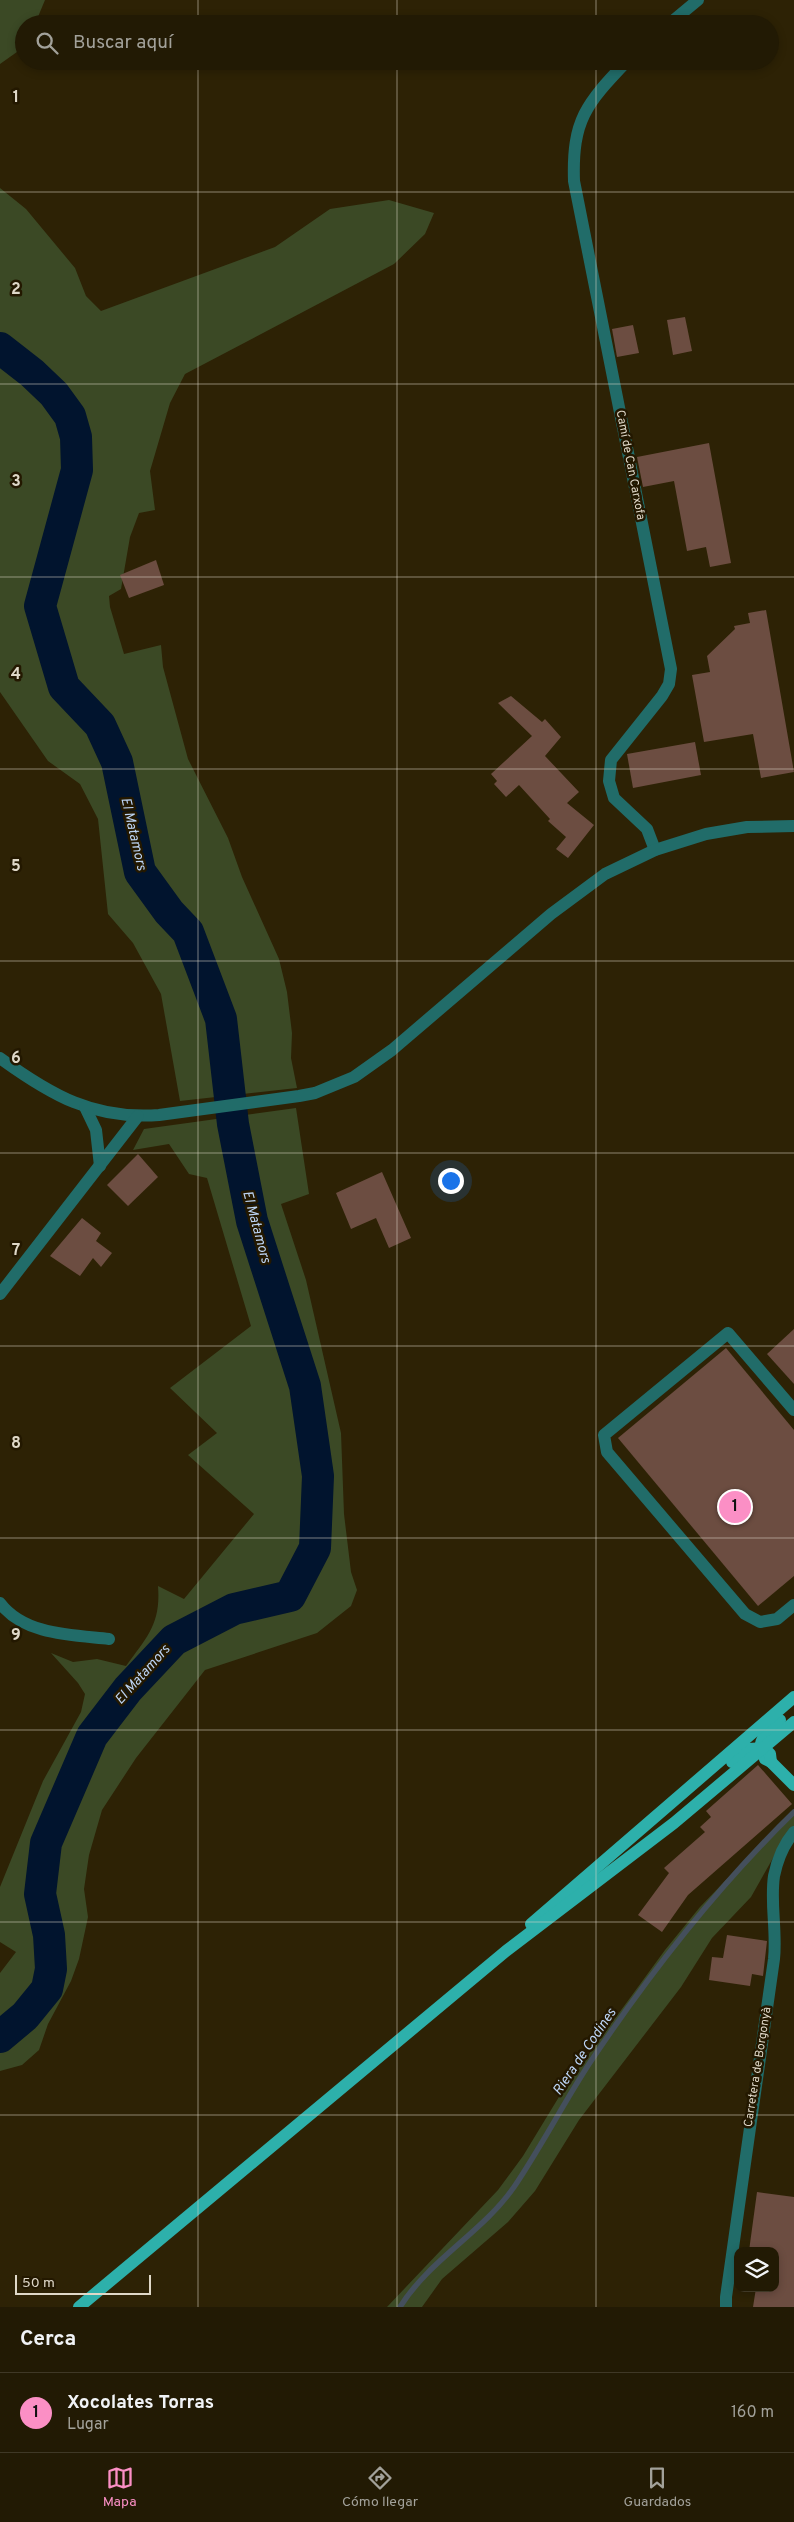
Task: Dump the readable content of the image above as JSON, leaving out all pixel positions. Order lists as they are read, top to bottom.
{
  "streets": {
    "street": ["Camí de Can Carxofa", "Carretera de Borgonyà"]
  },
  "water": ["El Matamors", "Riera de Codines"],
  "scale_bar": "50 m",
  "page": {
    "search": "Buscar aquí",
    "pins": "1",
    "scale": "50 m",
    "heading": "Cerca",
    "list": [
      {
        "mark": "1",
        "name": "Xocolates Torras",
        "note": "Lugar",
        "value": "160 m"
      }
    ],
    "nav": ["Mapa", "Cómo llegar", "Guardados"]
  },
  "grid": {
    "rows": [
      "1",
      "2",
      "3",
      "4",
      "5",
      "6",
      "7",
      "8",
      "9"
    ]
  }
}
